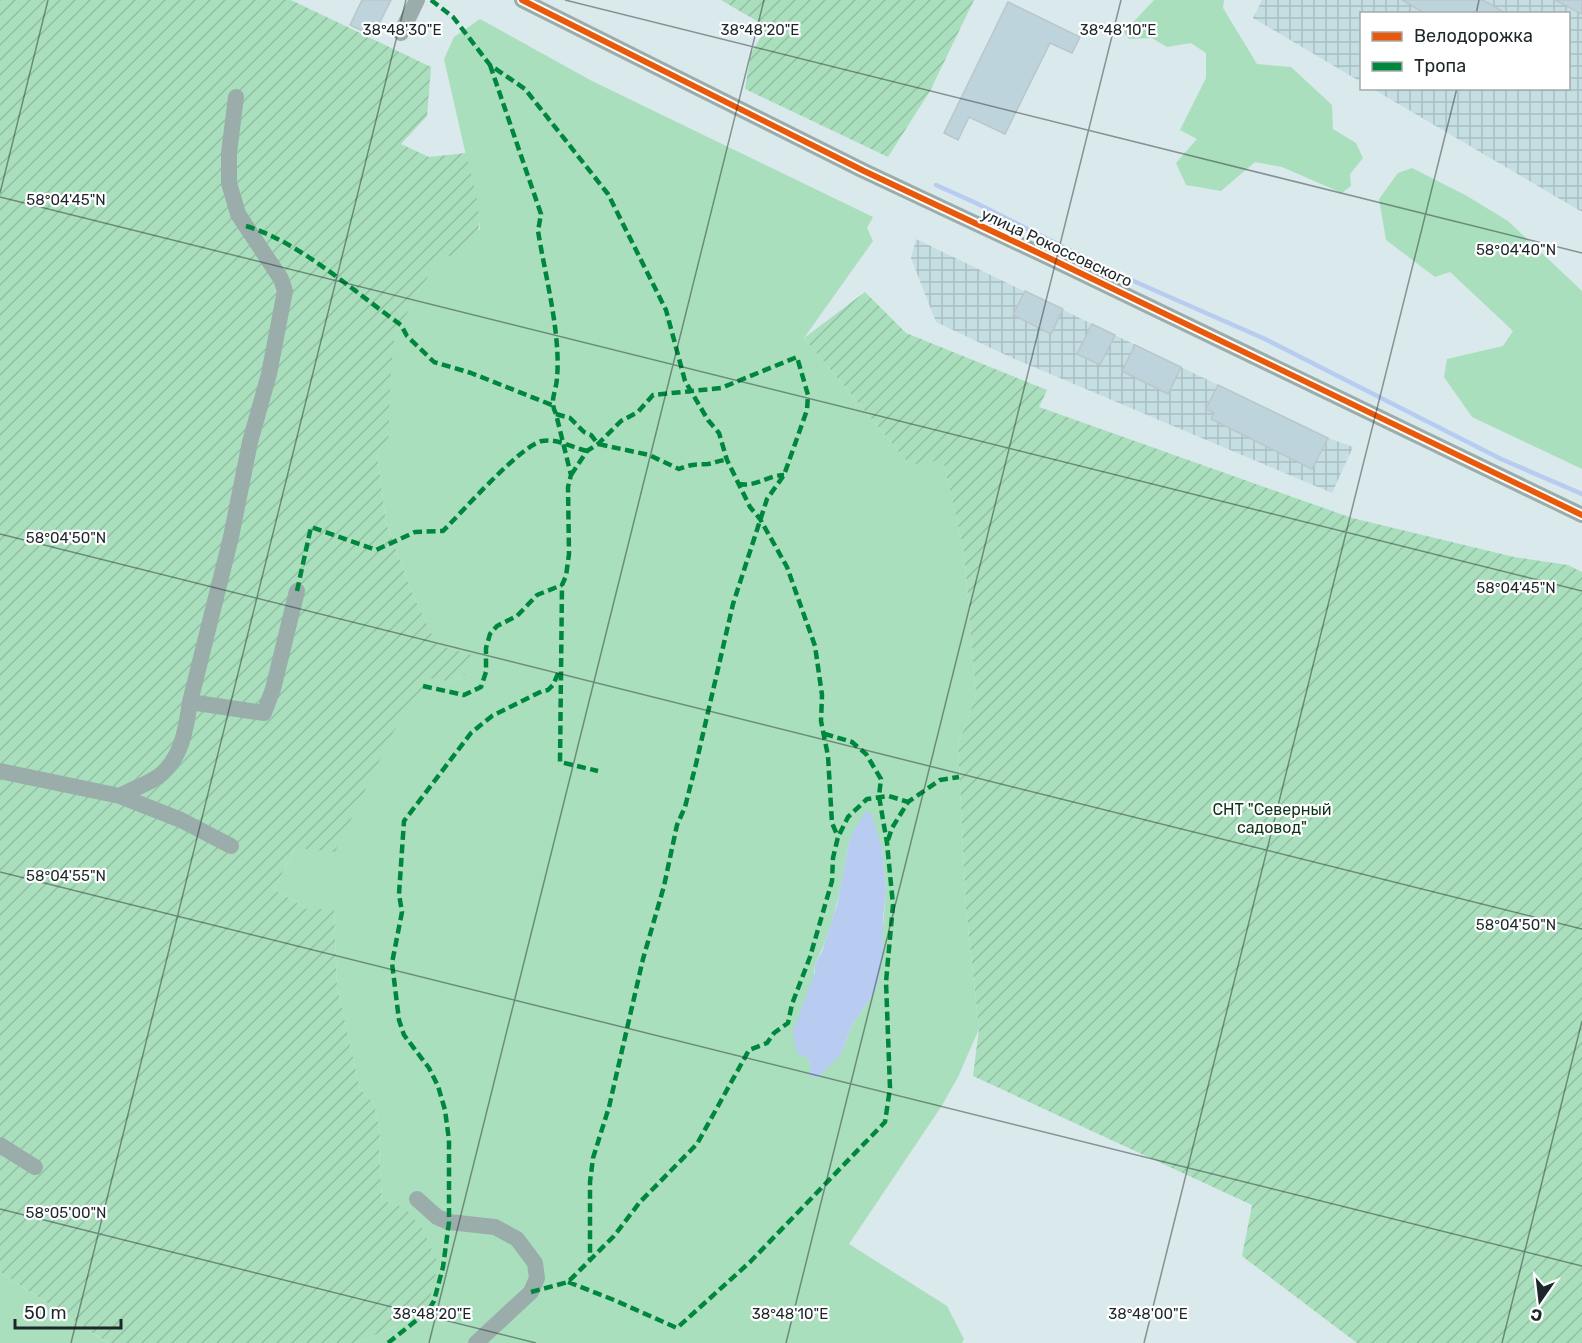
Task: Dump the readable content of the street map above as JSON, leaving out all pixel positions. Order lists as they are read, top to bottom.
{
  "streets": {
    "street": ["улица Рокоссовского"]
  },
  "parks": ["СНТ \"Северный садовод\""],
  "legend": ["Велодорожка", "Тропа"],
  "scale_bar": "50 m",
  "north": "bottom",
  "coordinates": [
    "38°48'30\"E",
    "38°48'20\"E",
    "38°48'10\"E",
    "58°04'45\"N",
    "58°04'40\"N",
    "58°04'50\"N",
    "58°04'55\"N",
    "58°05'00\"N",
    "38°48'00\"E"
  ]
}
